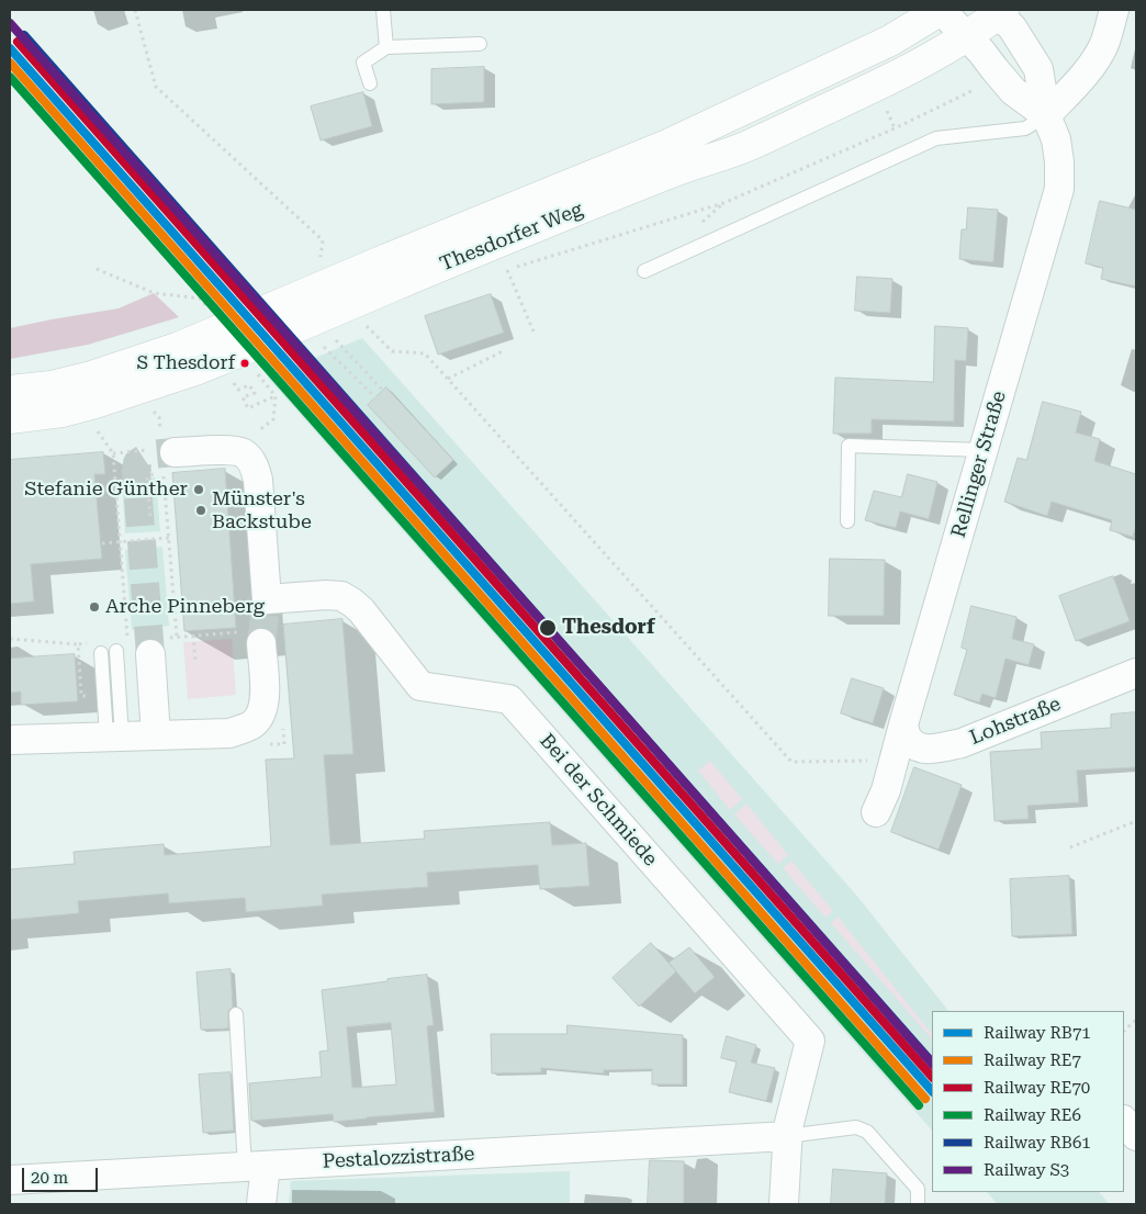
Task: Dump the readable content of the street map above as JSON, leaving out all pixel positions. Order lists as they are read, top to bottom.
{
  "streets": {
    "street": [
      "Thesdorfer Weg",
      "Rellinger Straße",
      "Lohstraße",
      "Bei der Schmiede",
      "Pestalozzistraße"
    ]
  },
  "crossings": [
    ["Thesdorfer Weg", "Rellinger Straße"],
    ["Rellinger Straße", "Lohstraße"],
    ["Bei der Schmiede", "Pestalozzistraße"]
  ],
  "places": [
    "S Thesdorf",
    "Stefanie Günther",
    "Münster's Backstube",
    "Arche Pinneberg",
    "Thesdorf"
  ],
  "lines": [
    "rail line S3",
    "rail line RB61",
    "rail line RE70",
    "rail line RB71",
    "rail line RE7",
    "rail line RE6"
  ],
  "legend": [
    "Railway RB71",
    "Railway RE7",
    "Railway RE70",
    "Railway RE6",
    "Railway RB61",
    "Railway S3"
  ],
  "scale_bar": "20 m"
}
